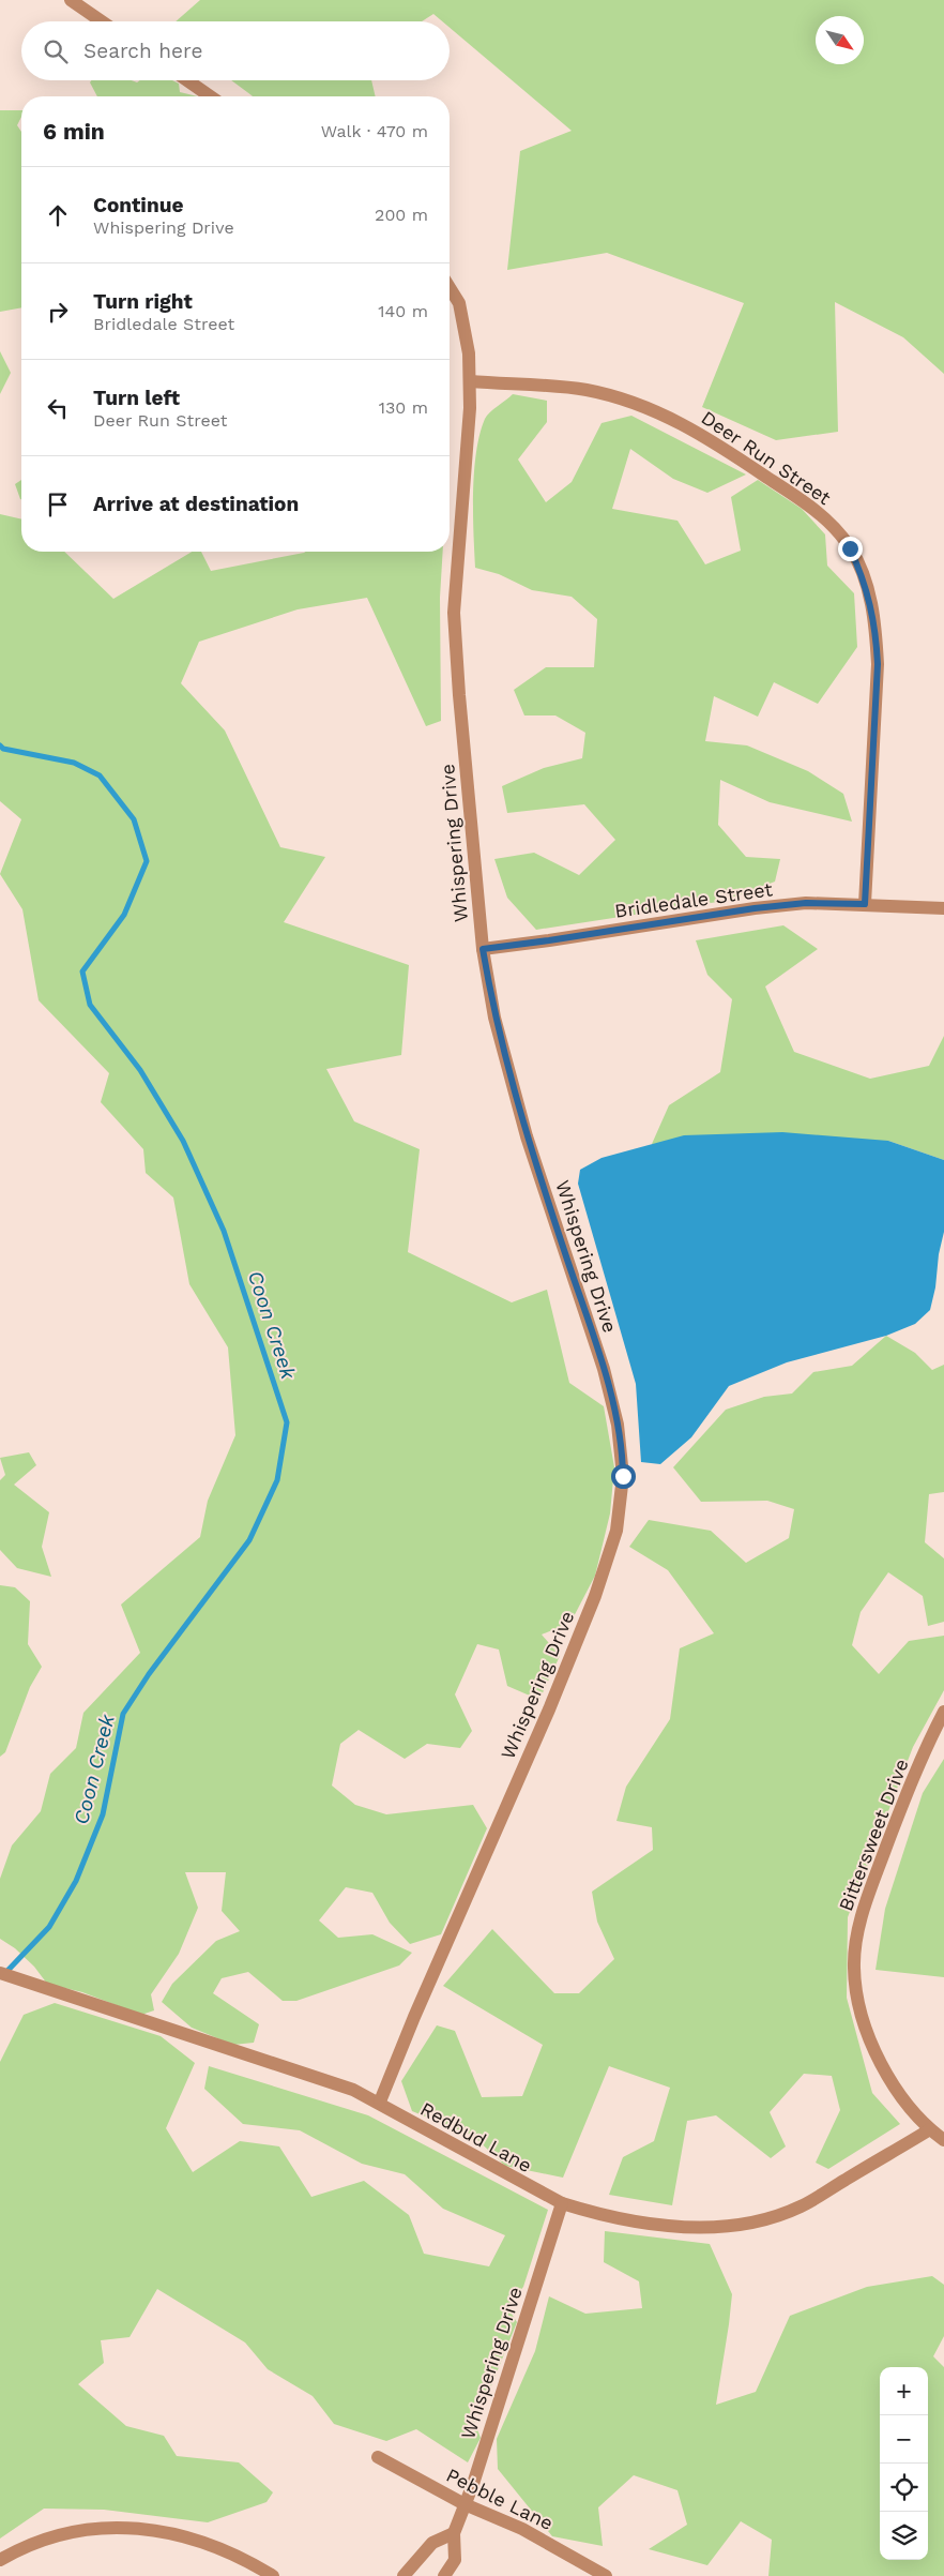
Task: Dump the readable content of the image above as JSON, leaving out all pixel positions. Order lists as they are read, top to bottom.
{
  "streets": {
    "street": [
      "Deer Run Street",
      "Whispering Drive",
      "Bridledale Street",
      "Bittersweet Drive",
      "Redbud Lane",
      "Pebble Lane"
    ]
  },
  "crossings": [
    ["Deer Run Street", "Whispering Drive"],
    ["Deer Run Street", "Bridledale Street"],
    ["Whispering Drive", "Bridledale Street"],
    ["Whispering Drive", "Redbud Lane"],
    ["Whispering Drive", "Pebble Lane"],
    ["Bittersweet Drive", "Redbud Lane"]
  ],
  "water": ["Coon Creek"],
  "north": "bottom right",
  "page": {
    "search": "Search here",
    "heading": ["6 min", "Walk · 470 m"],
    "list": [
      ["Continue", "Whispering Drive", "200 m"],
      ["Turn right", "Bridledale Street", "140 m"],
      ["Turn left", "Deer Run Street", "130 m"],
      "Arrive at destination"
    ],
    "map_buttons": ["+", "−"]
  }
}
